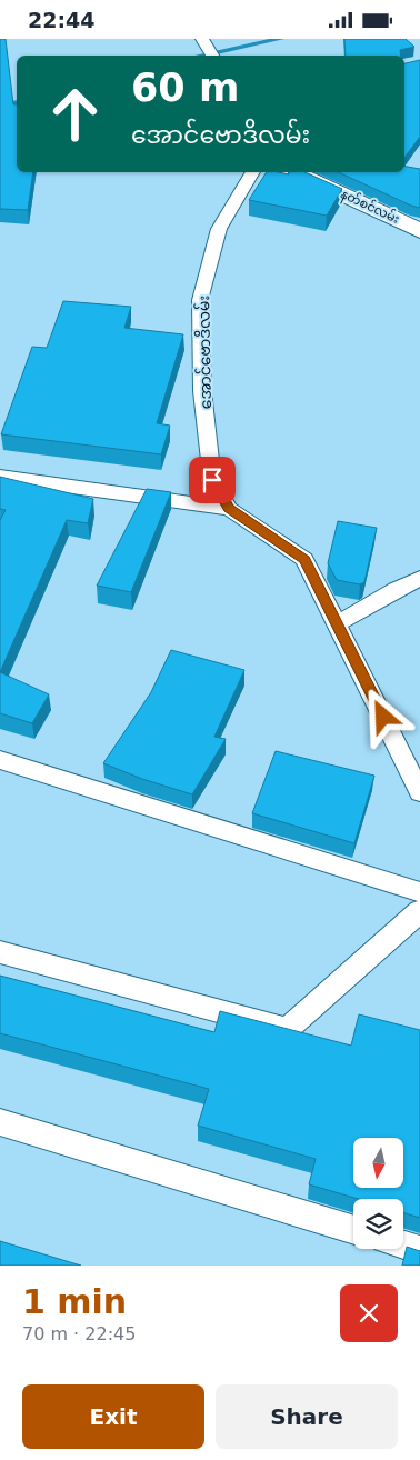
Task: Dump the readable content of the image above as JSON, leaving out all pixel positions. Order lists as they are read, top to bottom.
{
  "streets": {
    "street": ["နတ်စင်လမ်း"],
    "lane": ["အောင်ဗောဒိလမ်း"]
  },
  "north": "bottom",
  "page": {
    "status": "22:44",
    "turn": ["60 m", "အောင်ဗောဒိလမ်း"],
    "heading": ["1 min", "70 m · 22:45"],
    "buttons": ["Exit", "Share"]
  }
}
